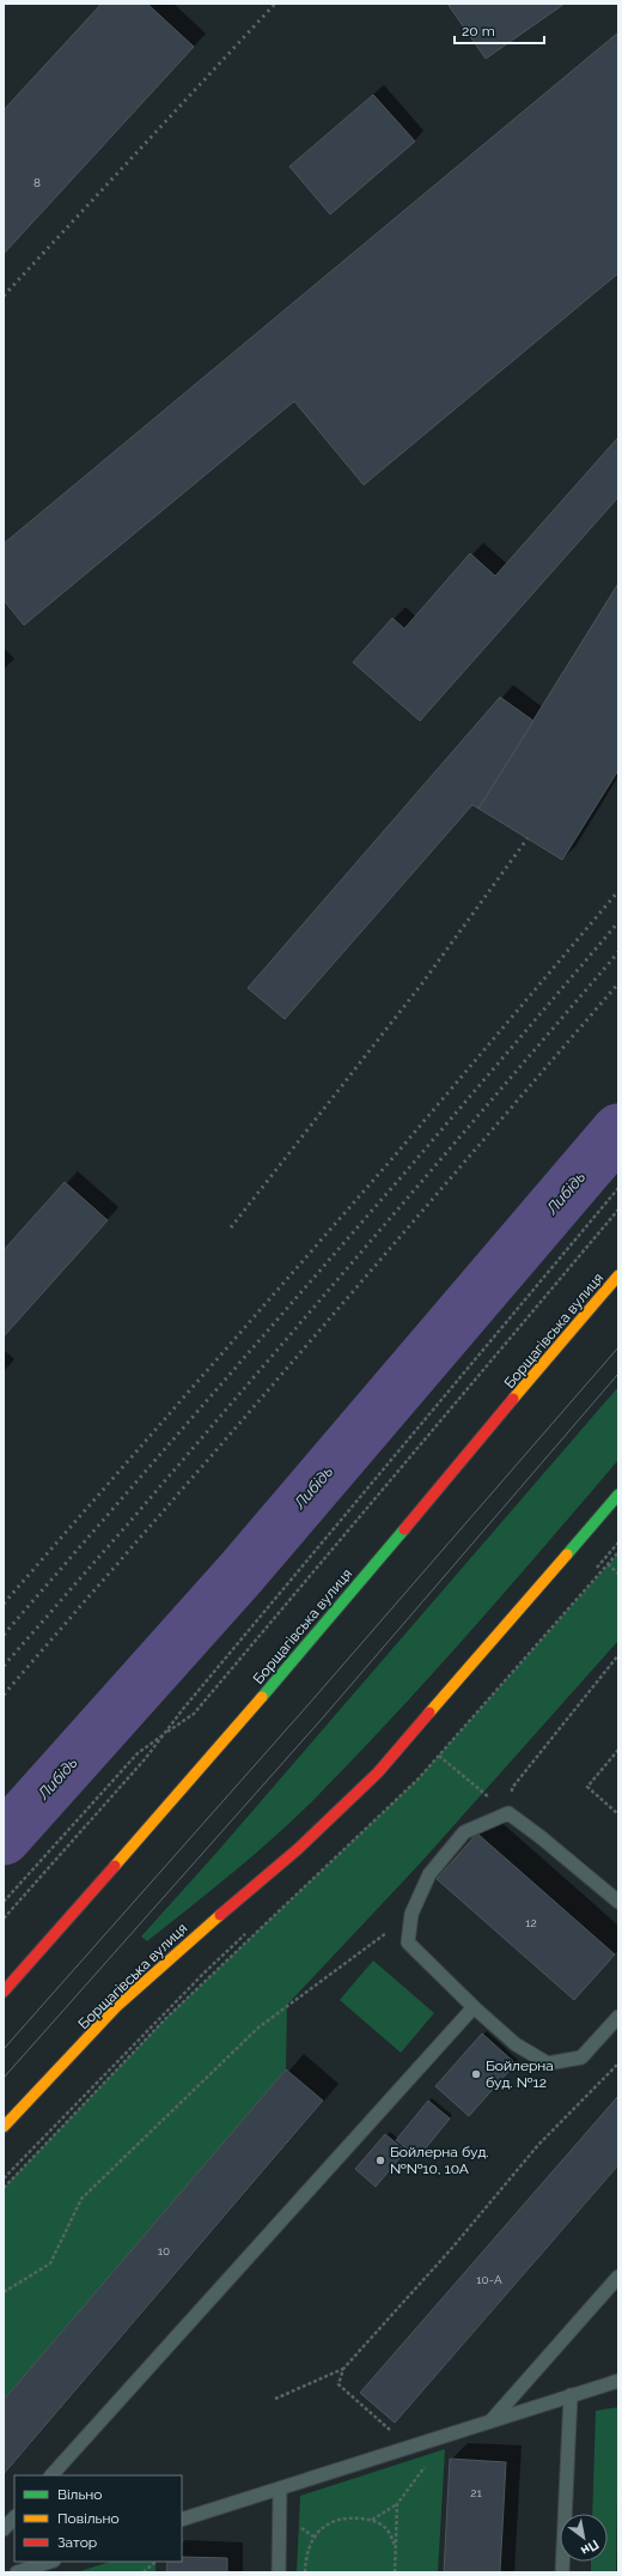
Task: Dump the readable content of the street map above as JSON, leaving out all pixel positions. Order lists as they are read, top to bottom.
{
  "streets": {
    "main road": ["Борщагівська вулиця"]
  },
  "water": ["Либідь"],
  "places": ["Бойлерна буд. №12", "Бойлерна буд. №№10, 10А"],
  "house_numbers": [
    "8",
    "12",
    "10",
    "10-А",
    "21"
  ],
  "legend": ["Вільно", "Повільно", "Затор"],
  "scale_bar": "20 m",
  "north": "bottom right"
}
